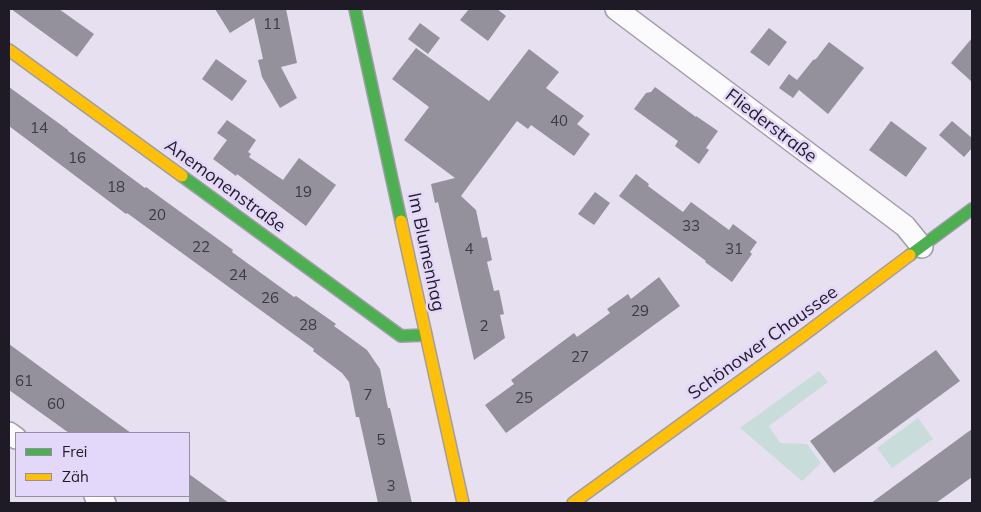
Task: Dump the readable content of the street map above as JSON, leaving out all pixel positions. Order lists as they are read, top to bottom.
{
  "streets": {
    "street": [
      "Fliederstraße",
      "Anemonenstraße",
      "Im Blumenhag",
      "Schönower Chaussee"
    ]
  },
  "crossings": [
    ["Fliederstraße", "Schönower Chaussee"],
    ["Anemonenstraße", "Im Blumenhag"]
  ],
  "house_numbers": [
    "11",
    "40",
    "14",
    "16",
    "18",
    "19",
    "20",
    "33",
    "22",
    "4",
    "31",
    "24",
    "26",
    "29",
    "28",
    "2",
    "27",
    "61",
    "7",
    "25",
    "60",
    "5",
    "3"
  ],
  "legend": ["Frei", "Zäh"]
}
